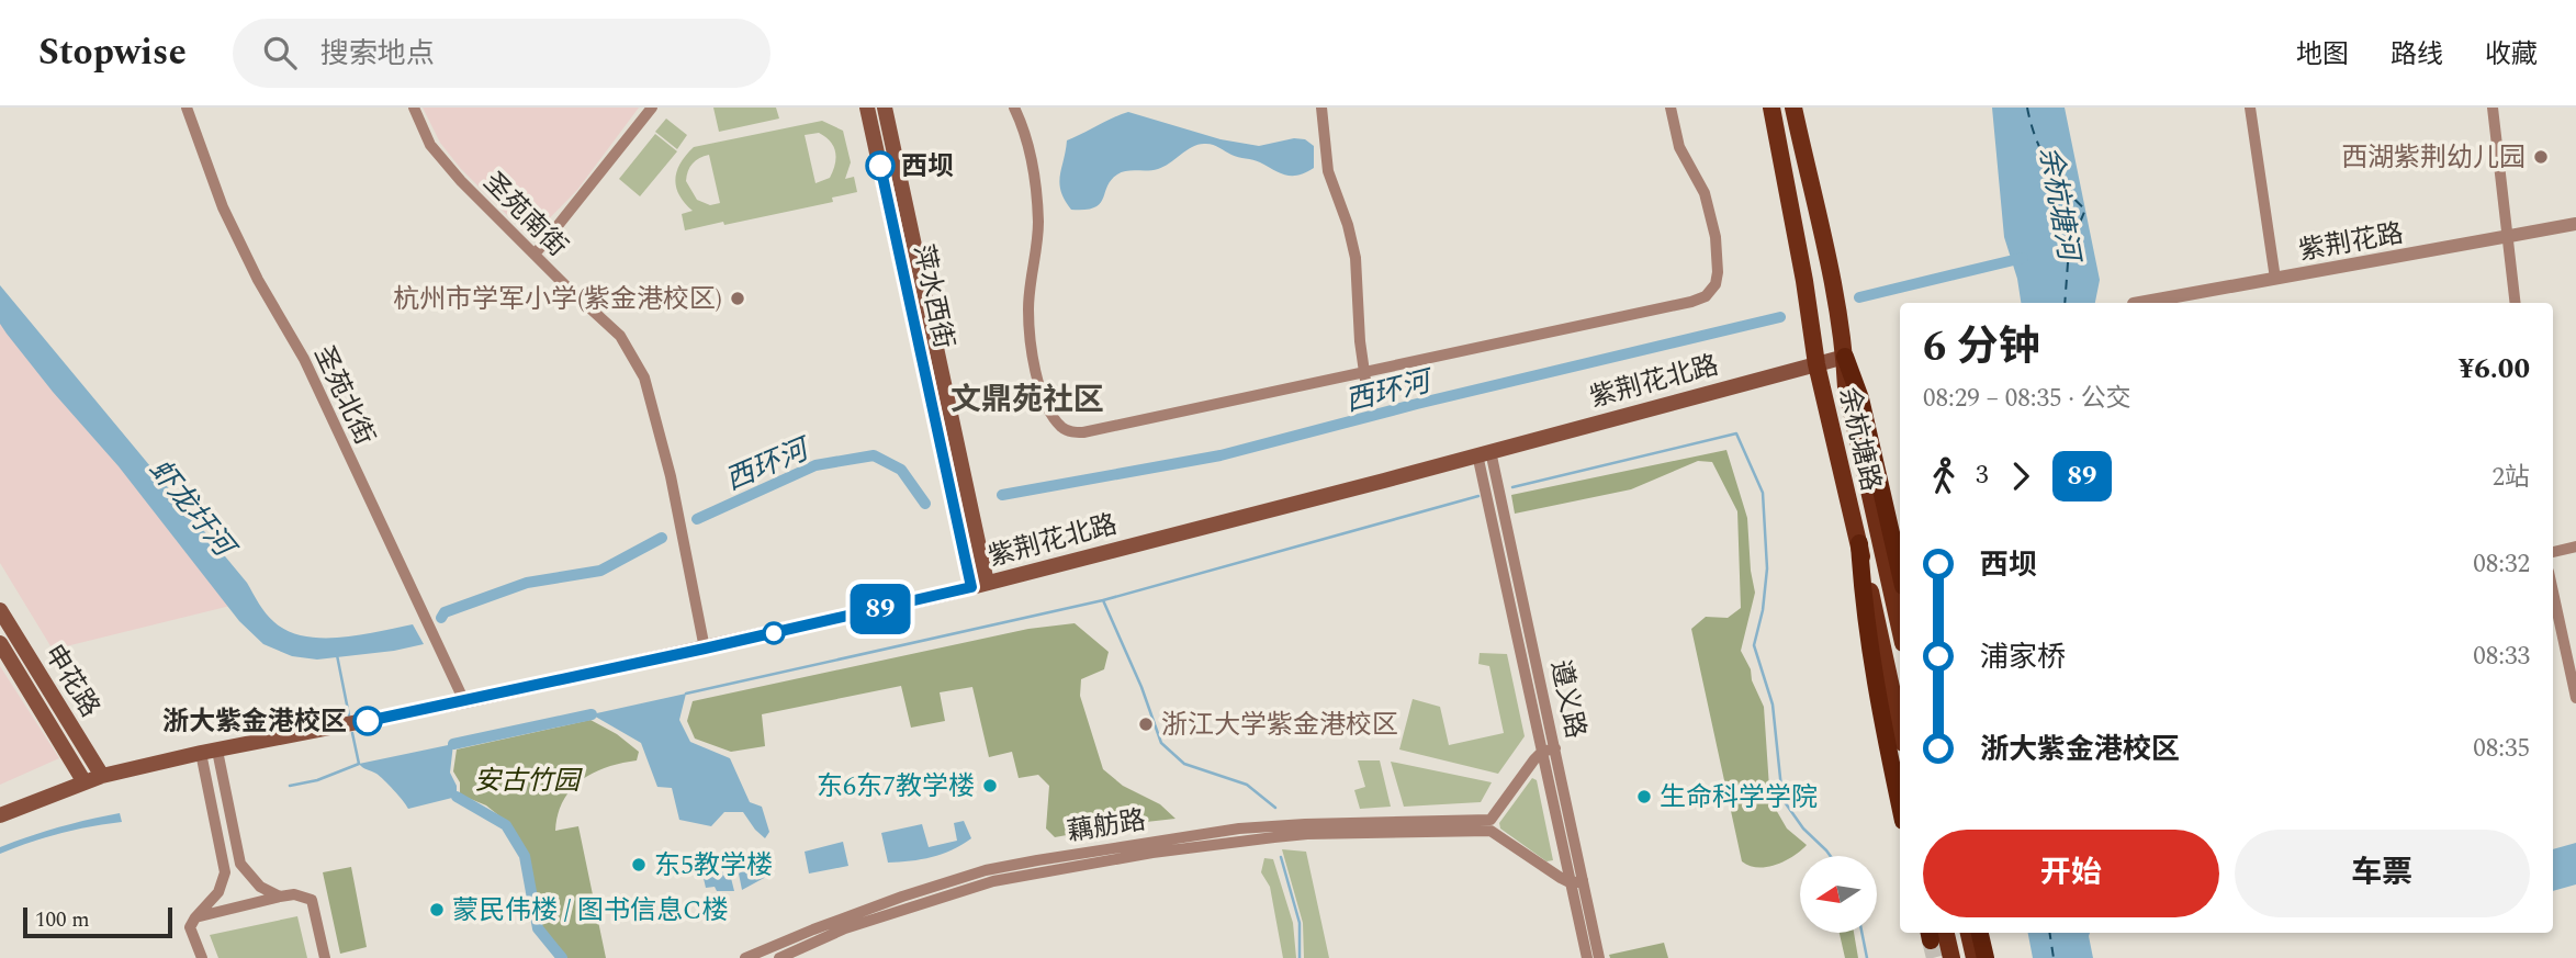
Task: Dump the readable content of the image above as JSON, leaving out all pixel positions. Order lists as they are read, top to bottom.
{
  "streets": {
    "main road": [
      "萍水西街",
      "紫荆花北路",
      "余杭塘路",
      "申花路"
    ],
    "street": [
      "圣苑南街",
      "紫荆花路",
      "圣苑北街",
      "遵义路",
      "藕舫路"
    ]
  },
  "crossings": [
    ["圣苑南街", "紫荆花北路"],
    ["萍水西街", "紫荆花北路"],
    ["紫荆花北路", "圣苑北街"],
    ["紫荆花北路", "余杭塘路"],
    ["紫荆花北路", "申花路"],
    ["紫荆花北路", "遵义路"]
  ],
  "districts": ["文鼎苑社区"],
  "water": ["余杭塘河", "西环河", "虾龙圩河"],
  "parks": ["安古竹园"],
  "places": [
    "西湖紫荆幼儿园",
    "西坝",
    "杭州市学军小学(紫金港校区)",
    "浙大紫金港校区",
    "浙江大学紫金港校区",
    "东6东7教学楼",
    "生命科学学院",
    "东5教学楼",
    "蒙民伟楼 / 图书信息C楼"
  ],
  "lines": ["bus line 89"],
  "scale_bar": "100 m",
  "north": "left",
  "page": {
    "header": "Stopwise",
    "search": "搜索地点",
    "nav": ["地图", "路线", "收藏"],
    "on_map": "89",
    "heading": ["6 分钟", "08:29 – 08:35 · 公交", "¥6.00"],
    "legs": ["3", "89", "2站"],
    "list": [
      {
        "name": "西坝",
        "value": "08:32"
      },
      {
        "name": "浦家桥",
        "value": "08:33"
      },
      {
        "name": "浙大紫金港校区",
        "value": "08:35"
      }
    ],
    "buttons": ["开始", "车票"],
    "scale": "100 m"
  }
}
